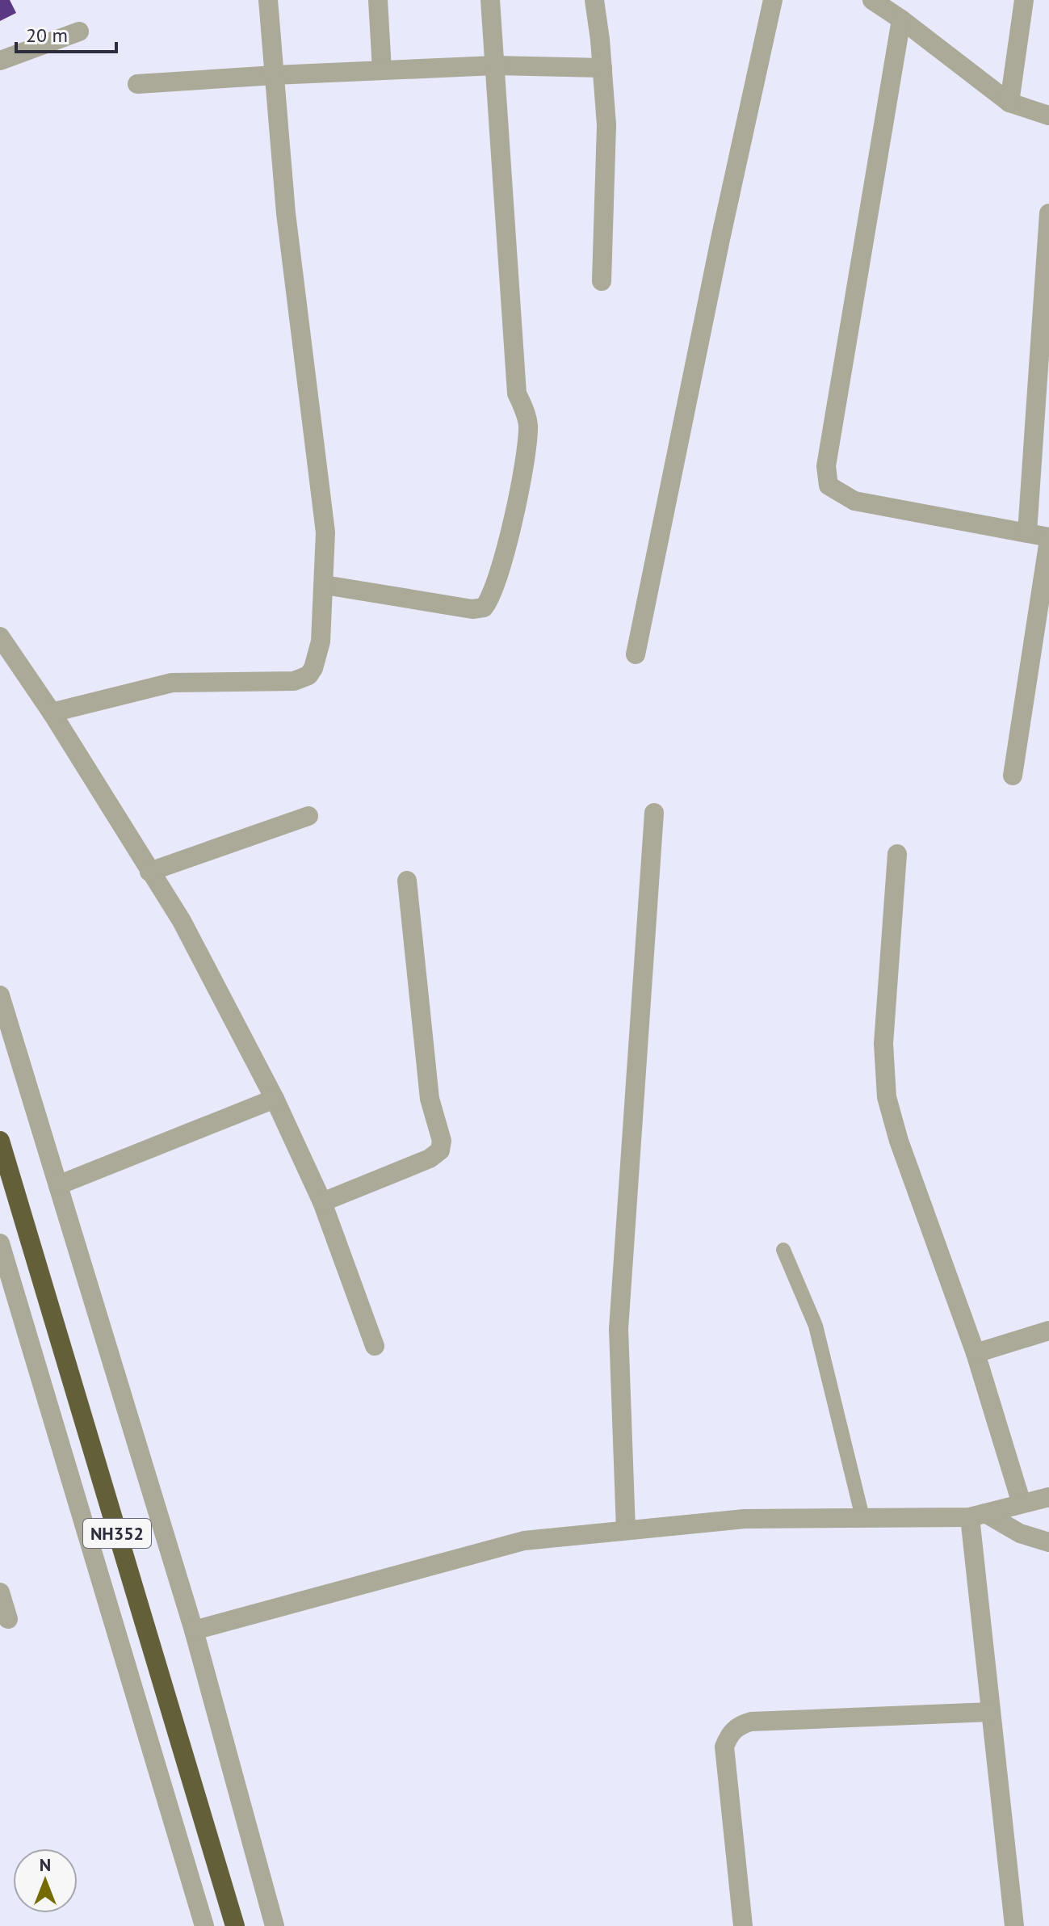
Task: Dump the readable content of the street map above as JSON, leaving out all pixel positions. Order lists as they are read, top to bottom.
{
  "streets": {
    "highway": ["NH352"]
  },
  "scale_bar": "20 m",
  "north": "top"
}
